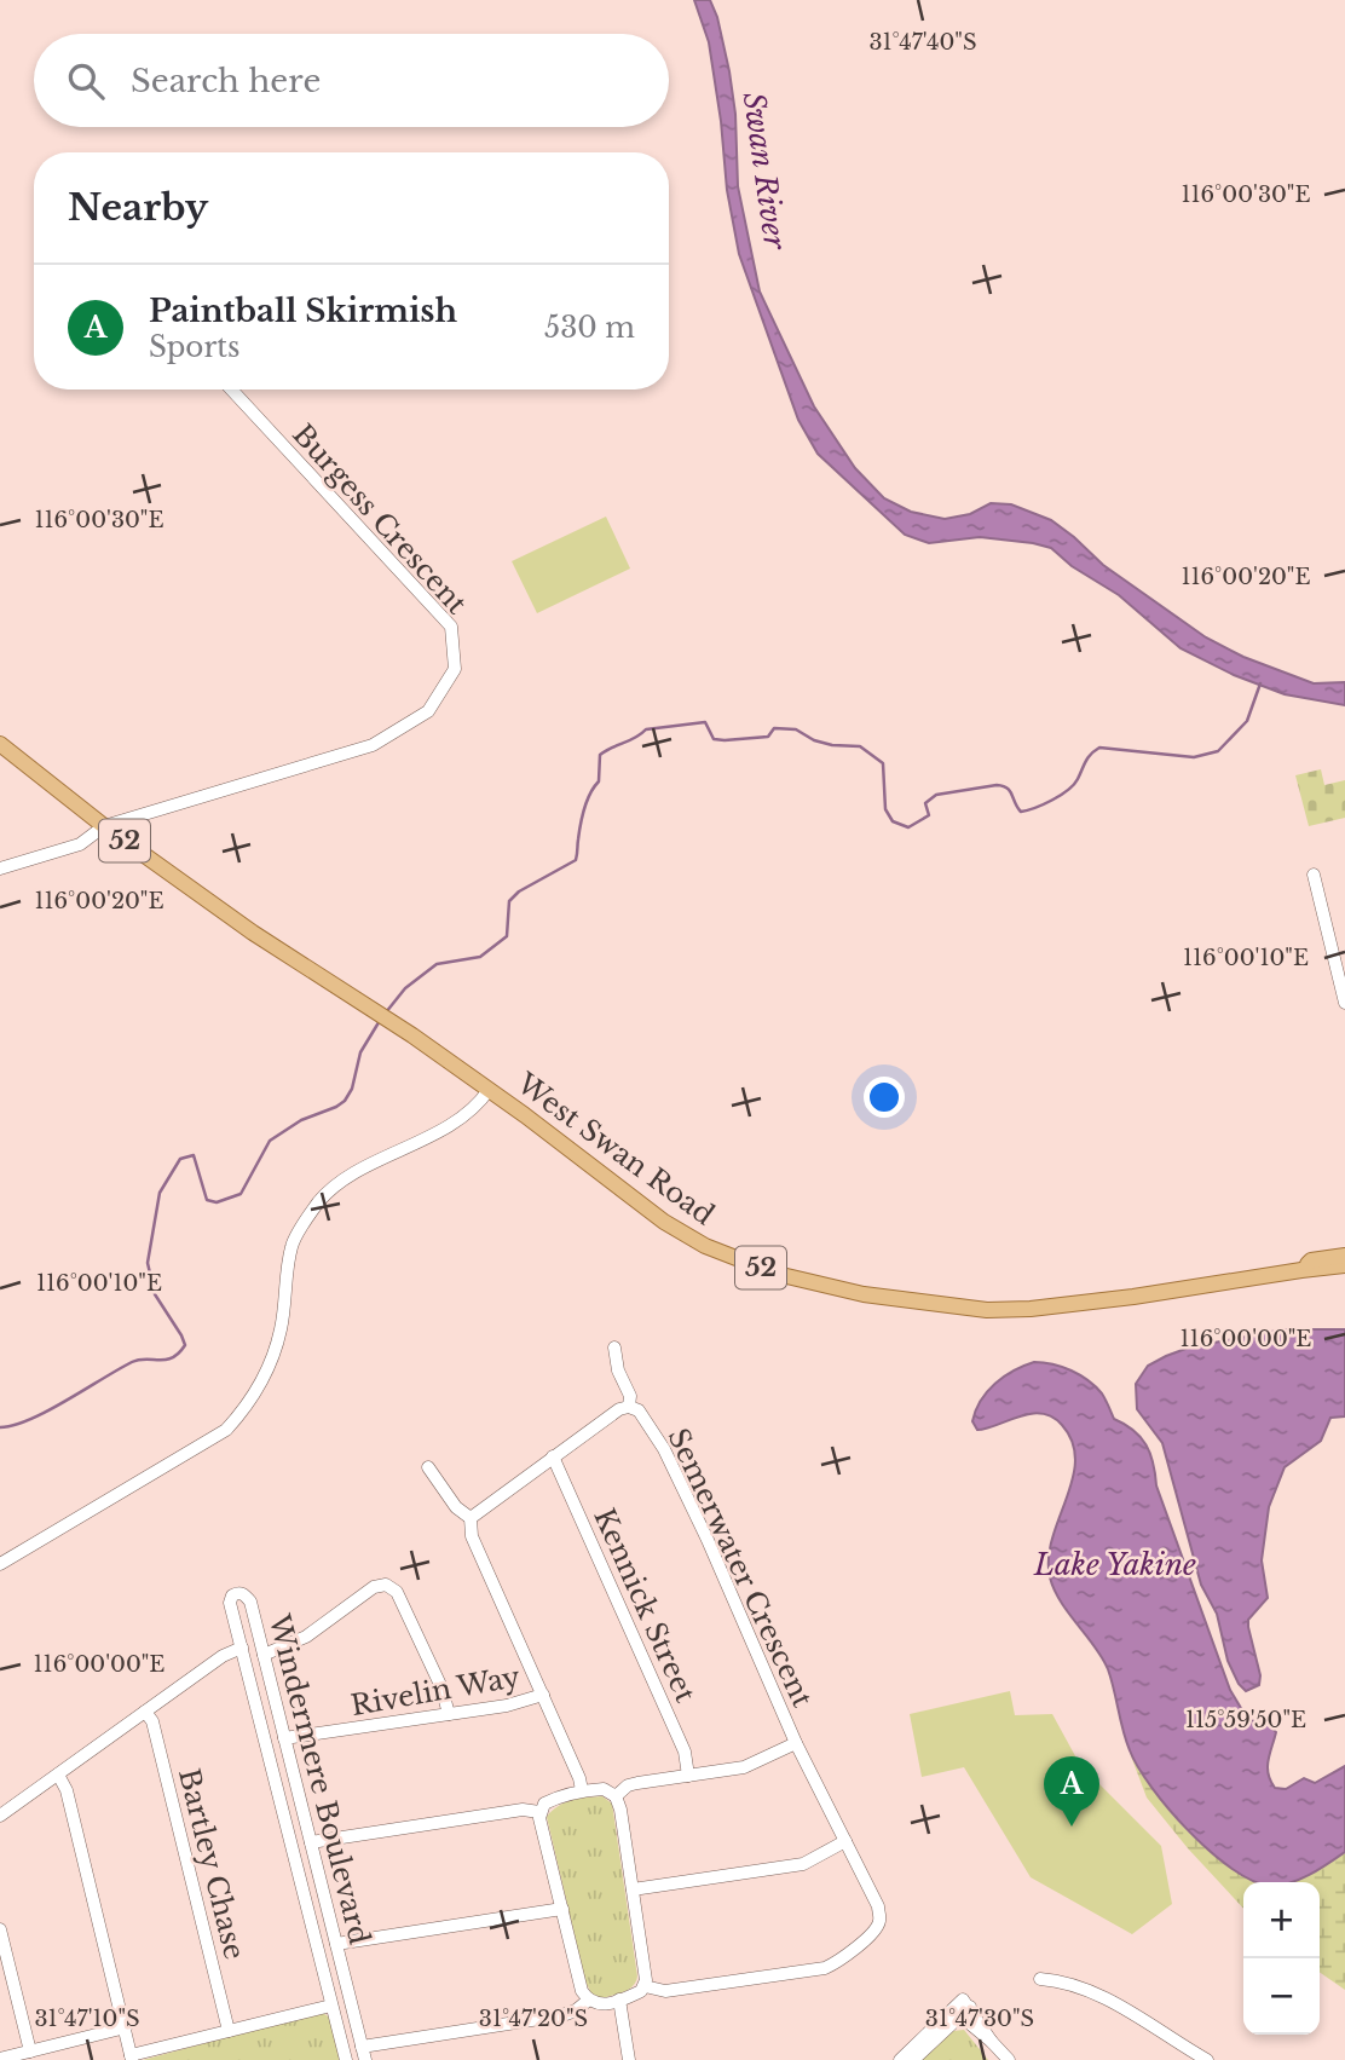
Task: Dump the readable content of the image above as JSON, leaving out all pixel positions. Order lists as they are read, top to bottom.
{
  "streets": {
    "main road": ["52", "West Swan Road"],
    "street": [
      "Burgess Crescent",
      "Semerwater Crescent",
      "Kennick Street",
      "Rivelin Way",
      "Windermere Boulevard",
      "Bartley Chase"
    ]
  },
  "crossings": [
    ["Burgess Crescent", "West Swan Road"],
    ["Rivelin Way", "Windermere Boulevard"]
  ],
  "water": ["Swan River", "Lake Yakine"],
  "page": {
    "search": "Search here",
    "heading": "Nearby",
    "list": [
      {
        "mark": "A",
        "name": "Paintball Skirmish",
        "note": "Sports",
        "value": "530 m"
      }
    ],
    "pins": "A",
    "map_buttons": ["+", "−"]
  },
  "coordinates": [
    "31°47'40\"S",
    "116°00'30\"E",
    "116°00'20\"E",
    "116°00'10\"E",
    "116°00'00\"E",
    "115°59'50\"E",
    "31°47'10\"S",
    "31°47'20\"S",
    "31°47'30\"S"
  ]
}
